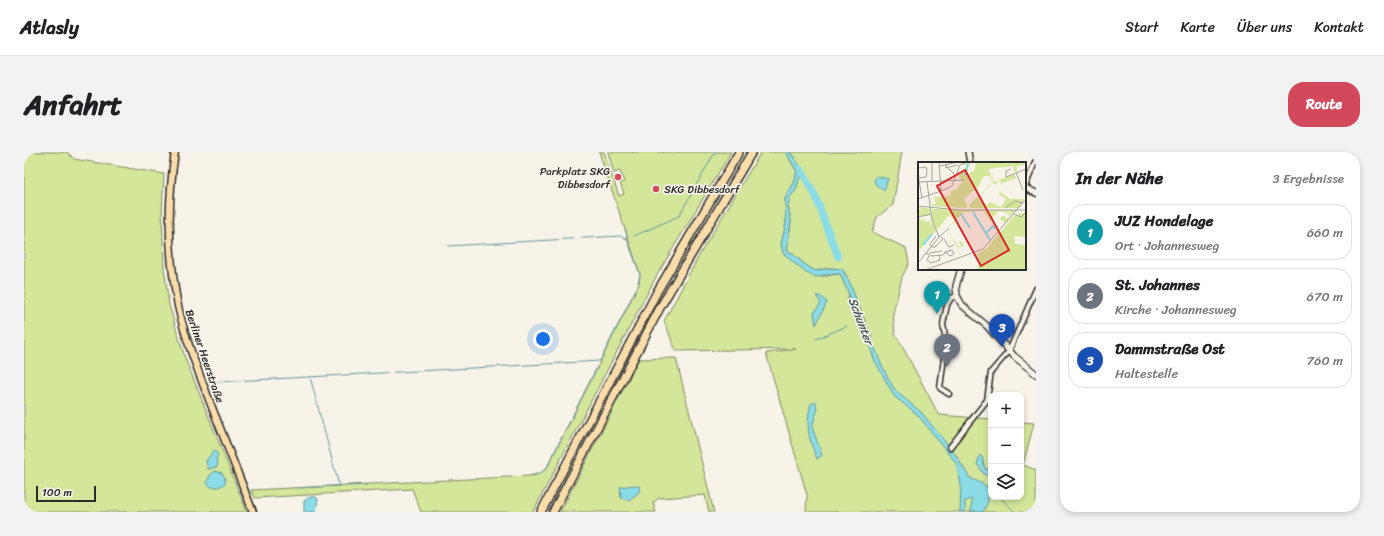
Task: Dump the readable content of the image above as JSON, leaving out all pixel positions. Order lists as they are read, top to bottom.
{
  "streets": {
    "main road": ["Berliner Heerstraße"]
  },
  "water": ["Schunter"],
  "places": ["Parkplatz SKG Dibbesdorf", "SKG Dibbesdorf"],
  "scale_bar": "100 m",
  "page": {
    "header": "Atlasly",
    "nav": [
      "Start",
      "Karte",
      "Über uns",
      "Kontakt"
    ],
    "title": "Anfahrt",
    "buttons": "Route",
    "heading": ["In der Nähe", "3 Ergebnisse"],
    "list": [
      {
        "mark": "1",
        "name": "JUZ Hondelage",
        "note": "Ort · Johannesweg",
        "value": "660 m"
      },
      {
        "mark": "2",
        "name": "St. Johannes",
        "note": "Kirche · Johannesweg",
        "value": "670 m"
      },
      {
        "mark": "3",
        "name": "Dammstraße Ost",
        "note": "Haltestelle",
        "value": "760 m"
      }
    ],
    "pins": ["1", "3", "2"],
    "map_buttons": ["+", "−"],
    "scale": "100 m"
  }
}
